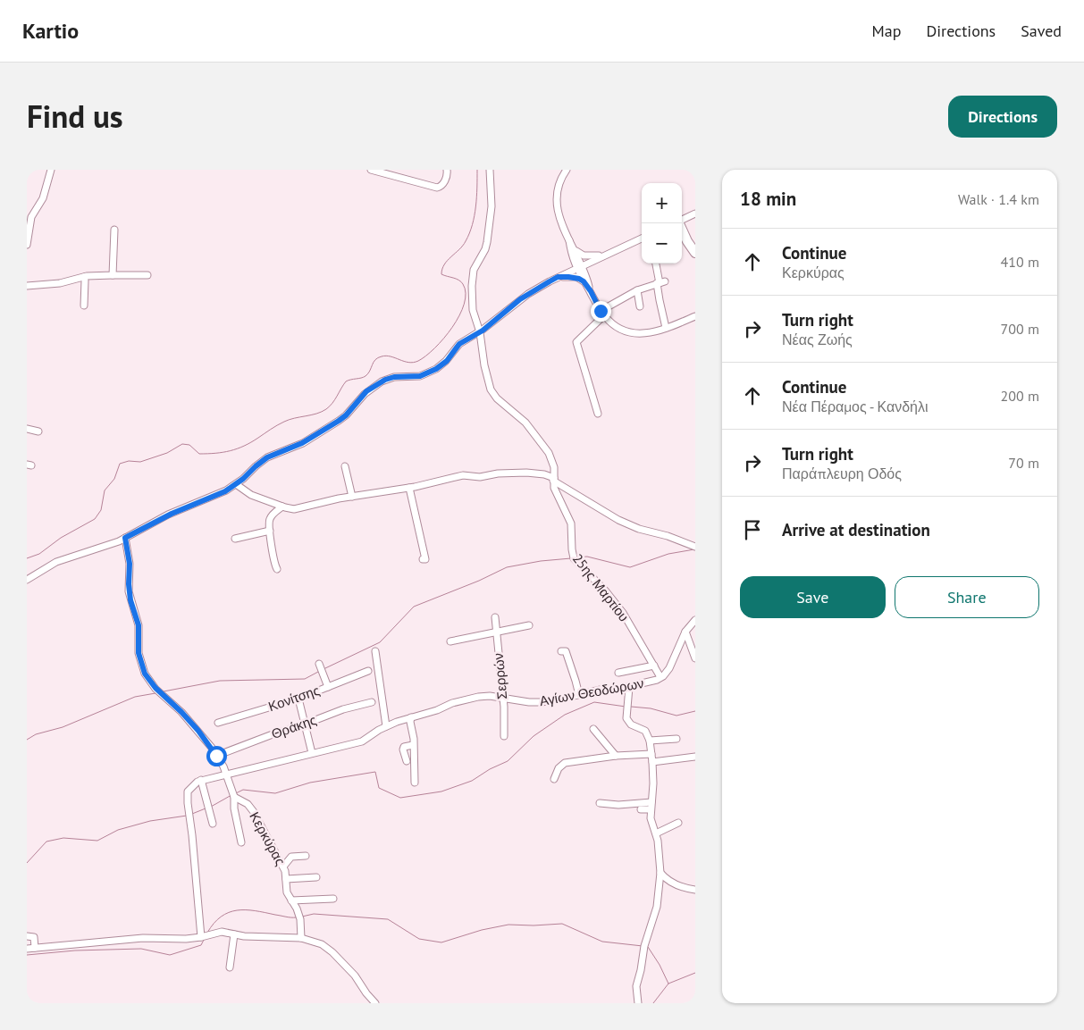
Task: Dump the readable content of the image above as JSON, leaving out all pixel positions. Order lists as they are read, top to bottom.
{
  "streets": {
    "street": [
      "25ης Μαρτίου",
      "Σερρών",
      "Αγίων Θεοδώρων",
      "Κονίτσης",
      "Θράκης",
      "Κερκύρας"
    ]
  },
  "crossings": [
    ["25ης Μαρτίου", "Αγίων Θεοδώρων"],
    ["Σερρών", "Αγίων Θεοδώρων"]
  ],
  "page": {
    "header": "Kartio",
    "nav": ["Map", "Directions", "Saved"],
    "title": "Find us",
    "buttons": [
      "Directions",
      ["Save", "Share"]
    ],
    "heading": ["18 min", "Walk · 1.4 km"],
    "map_buttons": ["+", "−"],
    "list": [
      ["Continue", "Κερκύρας", "410 m"],
      ["Turn right", "Νέας Ζωής", "700 m"],
      ["Continue", "Νέα Πέραμος - Κανδήλι", "200 m"],
      ["Turn right", "Παράπλευρη Οδός", "70 m"],
      "Arrive at destination"
    ]
  }
}
